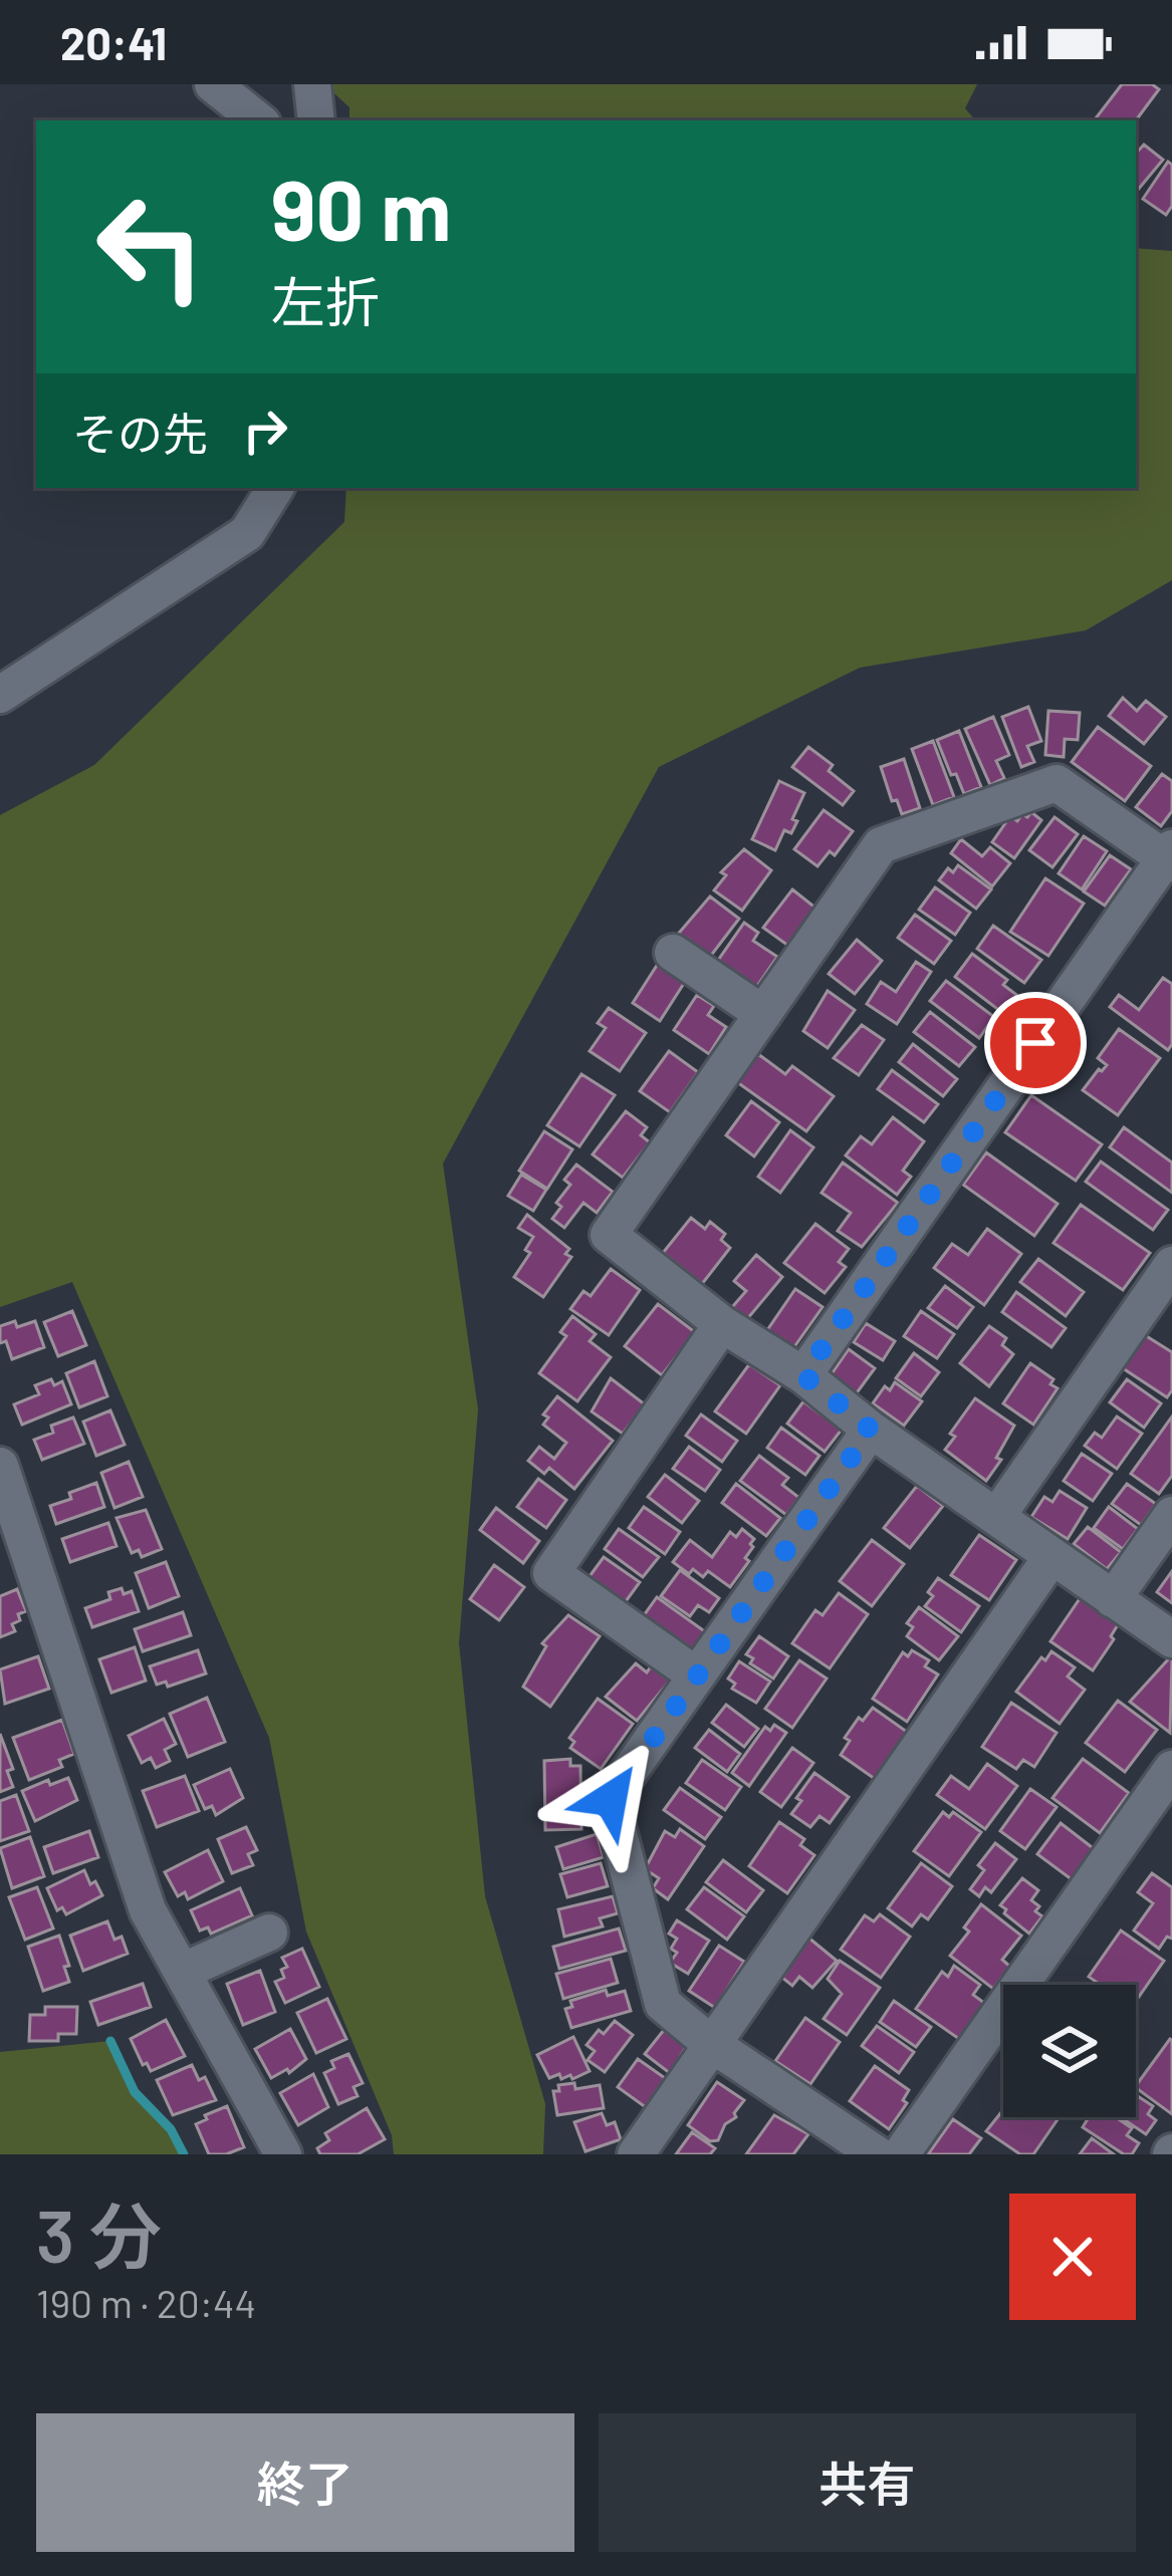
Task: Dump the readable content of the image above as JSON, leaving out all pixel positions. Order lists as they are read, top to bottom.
{
  "page": {
    "status": "20:41",
    "turn": ["90 m", "左折"],
    "then": "その先",
    "heading": ["3 分", "190 m · 20:44"],
    "buttons": ["終了", "共有"]
  }
}
